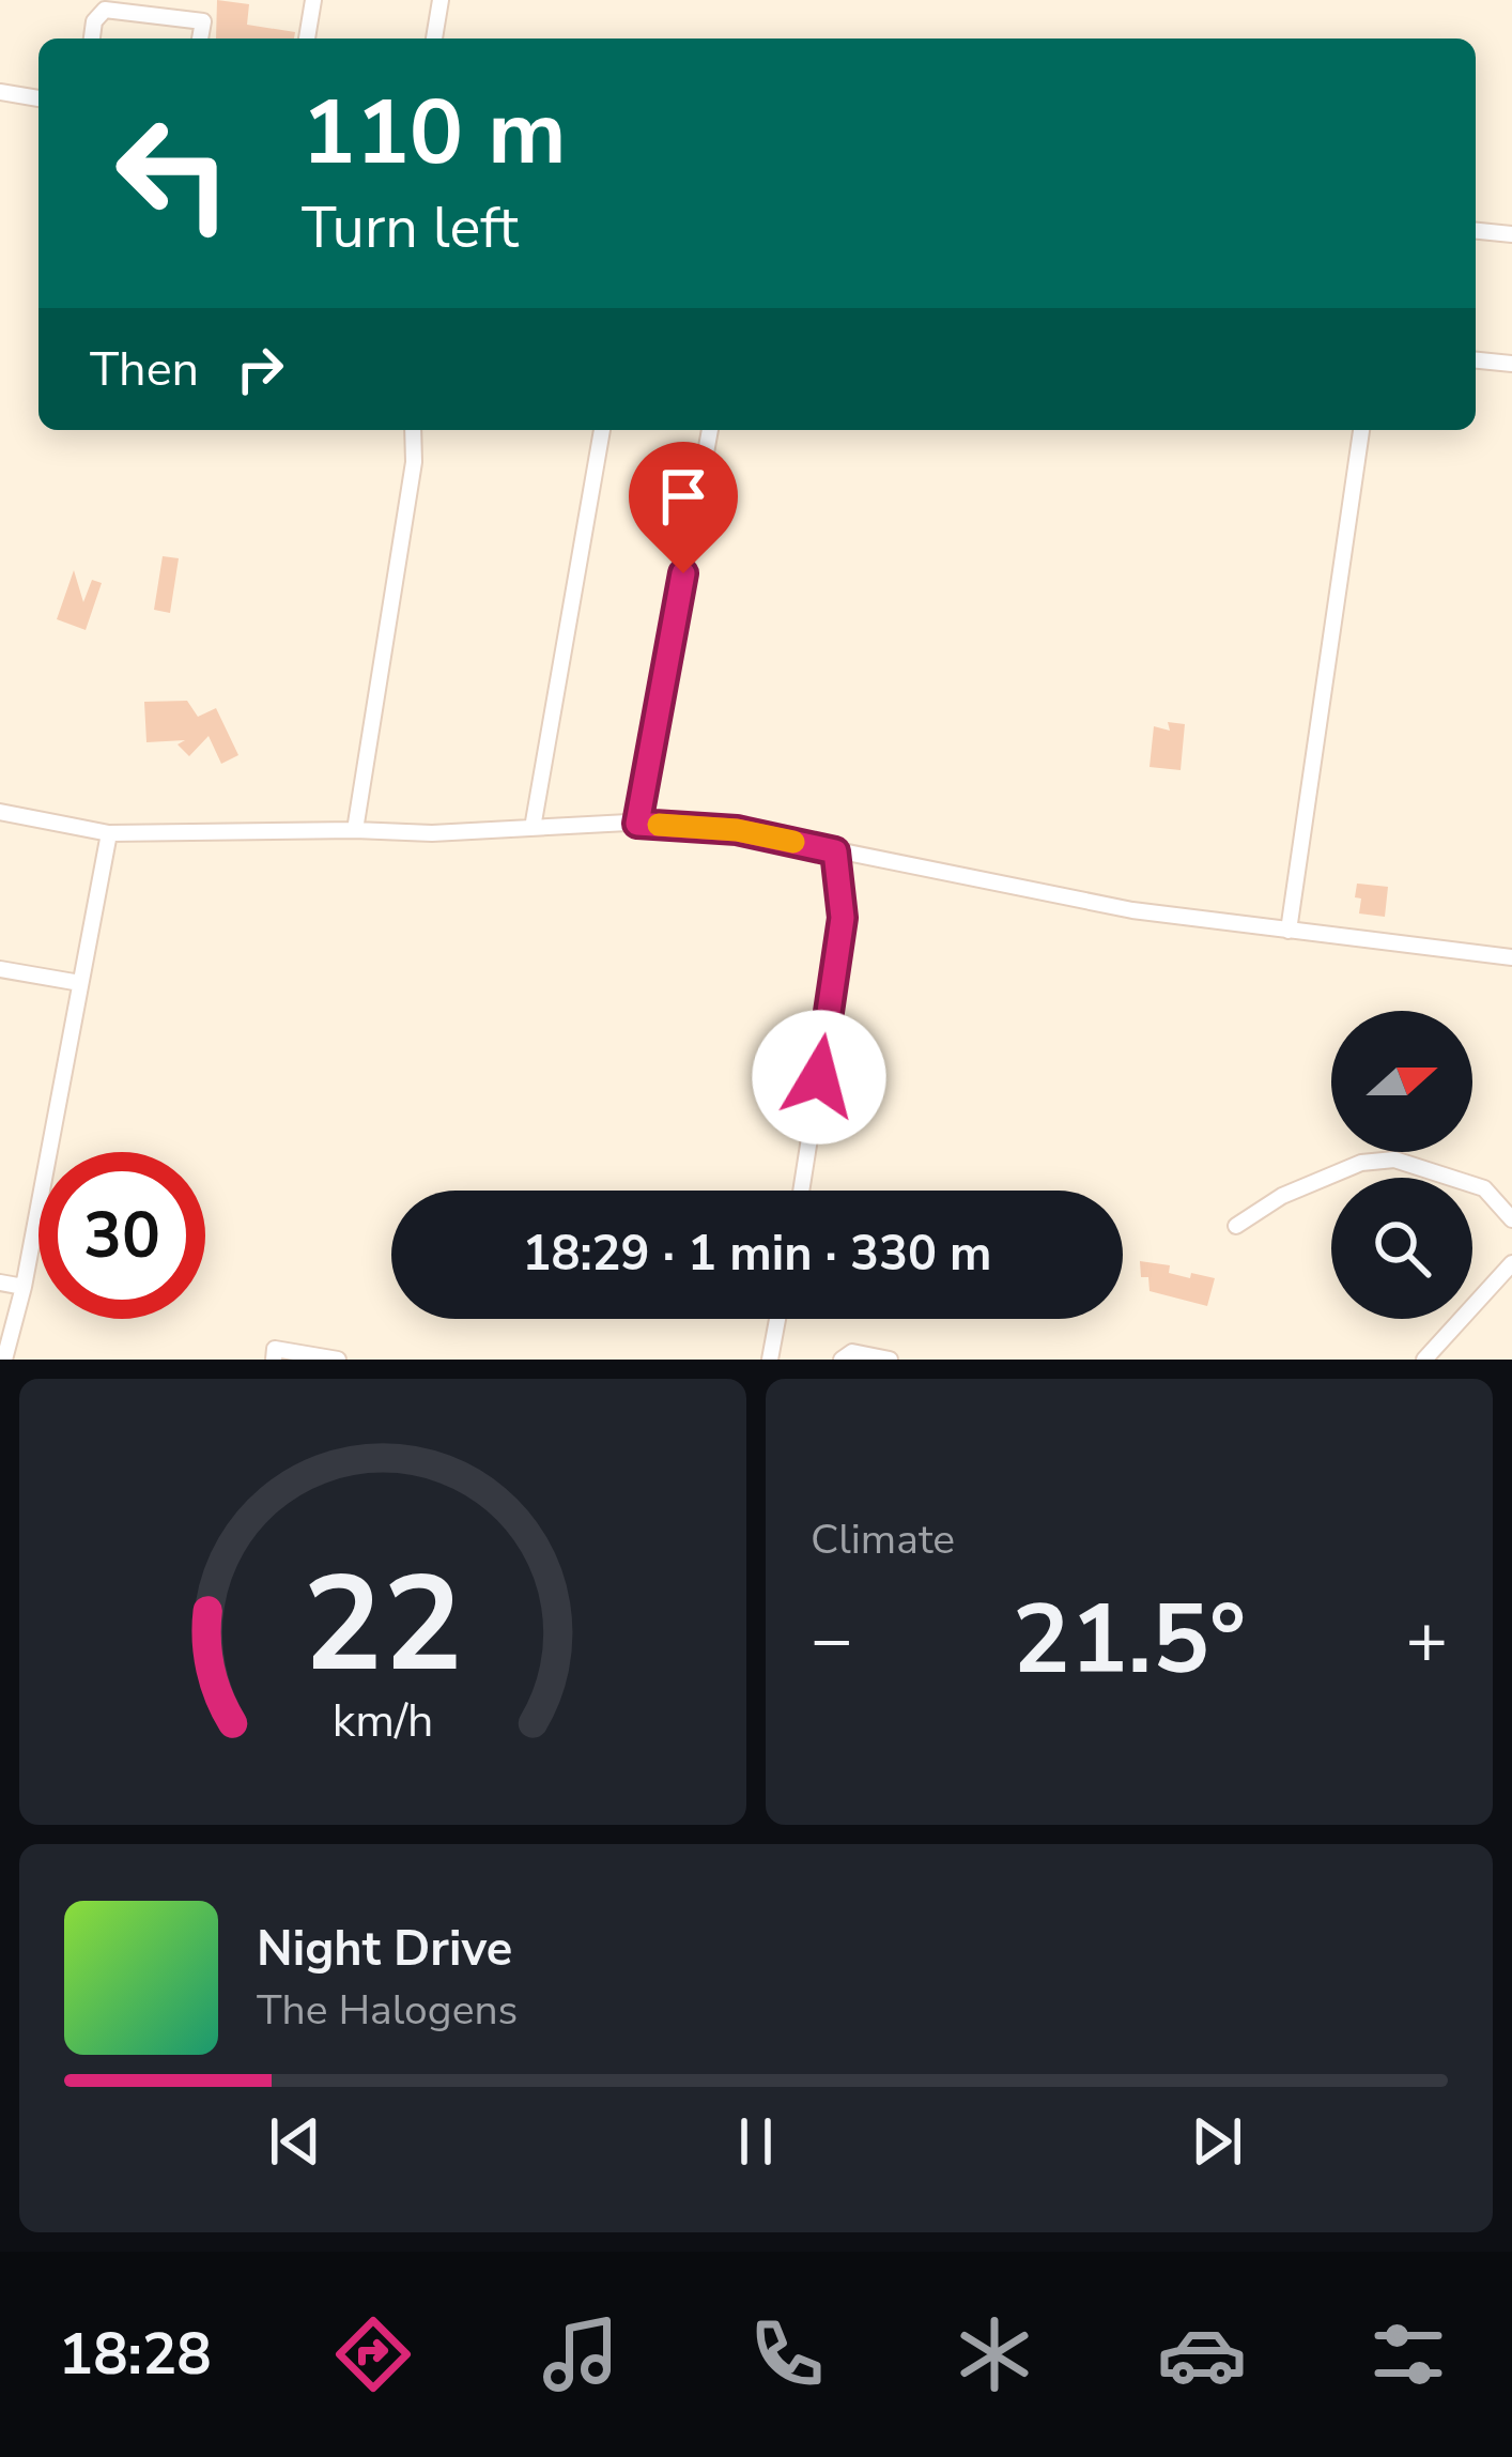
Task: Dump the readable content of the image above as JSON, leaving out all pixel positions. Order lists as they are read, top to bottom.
{
  "north": "right",
  "page": {
    "turn": ["110 m", "Turn left"],
    "then": "Then",
    "limit": "30",
    "trip": "18:29 · 1 min · 330 m",
    "tile": "Climate",
    "heat": ["−", "21.5°", "+"],
    "song": ["Night Drive", "The Halogens"],
    "tabs": "18:28",
    "gauge": ["22", "km/h"]
  }
}
